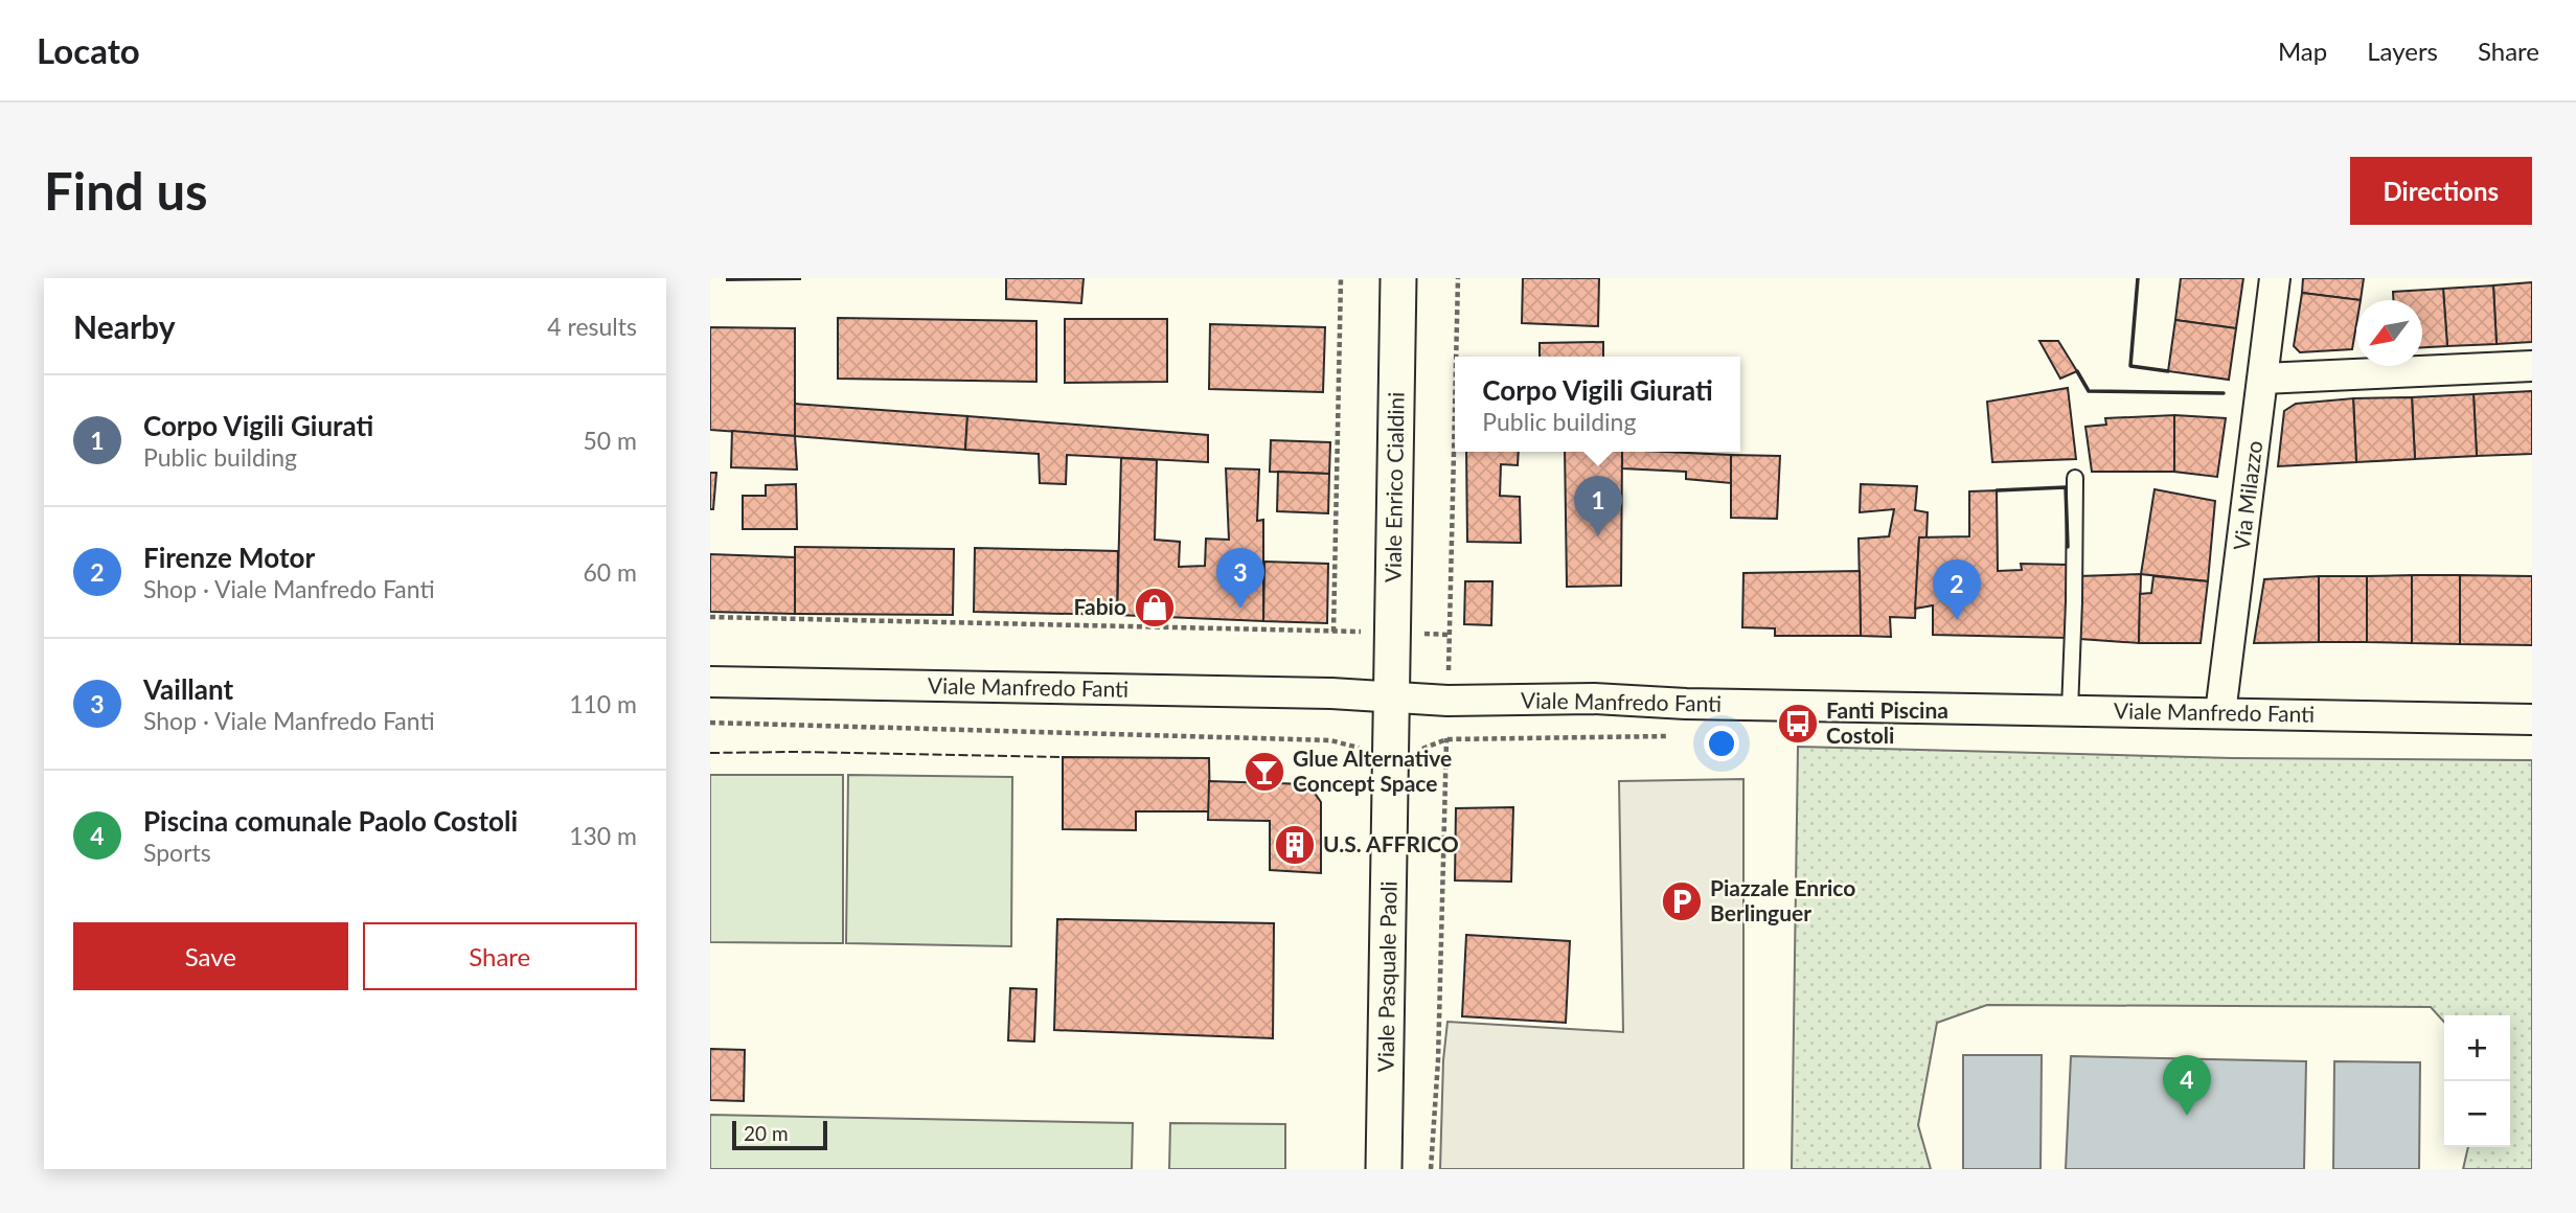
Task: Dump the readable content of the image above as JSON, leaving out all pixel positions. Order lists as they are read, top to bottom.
{
  "streets": {
    "street": [
      "Viale Enrico Cialdini",
      "Via Milazzo",
      "Viale Manfredo Fanti",
      "Viale Pasquale Paoli"
    ]
  },
  "crossings": [
    ["Viale Enrico Cialdini", "Viale Manfredo Fanti"],
    ["Viale Enrico Cialdini", "Viale Pasquale Paoli"],
    ["Via Milazzo", "Viale Manfredo Fanti"],
    ["Viale Manfredo Fanti", "Viale Pasquale Paoli"]
  ],
  "places": {
    "shop": ["Fabio"],
    "bus stop": ["Fanti Piscina Costoli"],
    "bar": ["Glue Alternative Concept Space"],
    "building": ["U.S. AFFRICO"],
    "parking": ["Piazzale Enrico Berlinguer"]
  },
  "scale_bar": "20 m",
  "north": "bottom left",
  "page": {
    "header": "Locato",
    "nav": ["Map", "Layers", "Share"],
    "buttons": [
      "Directions",
      ["Save", "Share"]
    ],
    "title": "Find us",
    "heading": ["Nearby", "4 results"],
    "popup": ["Corpo Vigili Giurati", "Public building"],
    "list": [
      {
        "mark": "1",
        "name": "Corpo Vigili Giurati",
        "note": "Public building",
        "value": "50 m"
      },
      {
        "mark": "2",
        "name": "Firenze Motor",
        "note": "Shop · Viale Manfredo Fanti",
        "value": "60 m"
      },
      {
        "mark": "3",
        "name": "Vaillant",
        "note": "Shop · Viale Manfredo Fanti",
        "value": "110 m"
      },
      {
        "mark": "4",
        "name": "Piscina comunale Paolo Costoli",
        "note": "Sports",
        "value": "130 m"
      }
    ],
    "pins": [
      "1",
      "3",
      "2",
      "4"
    ],
    "map_buttons": ["+", "−"],
    "scale": "20 m"
  }
}
